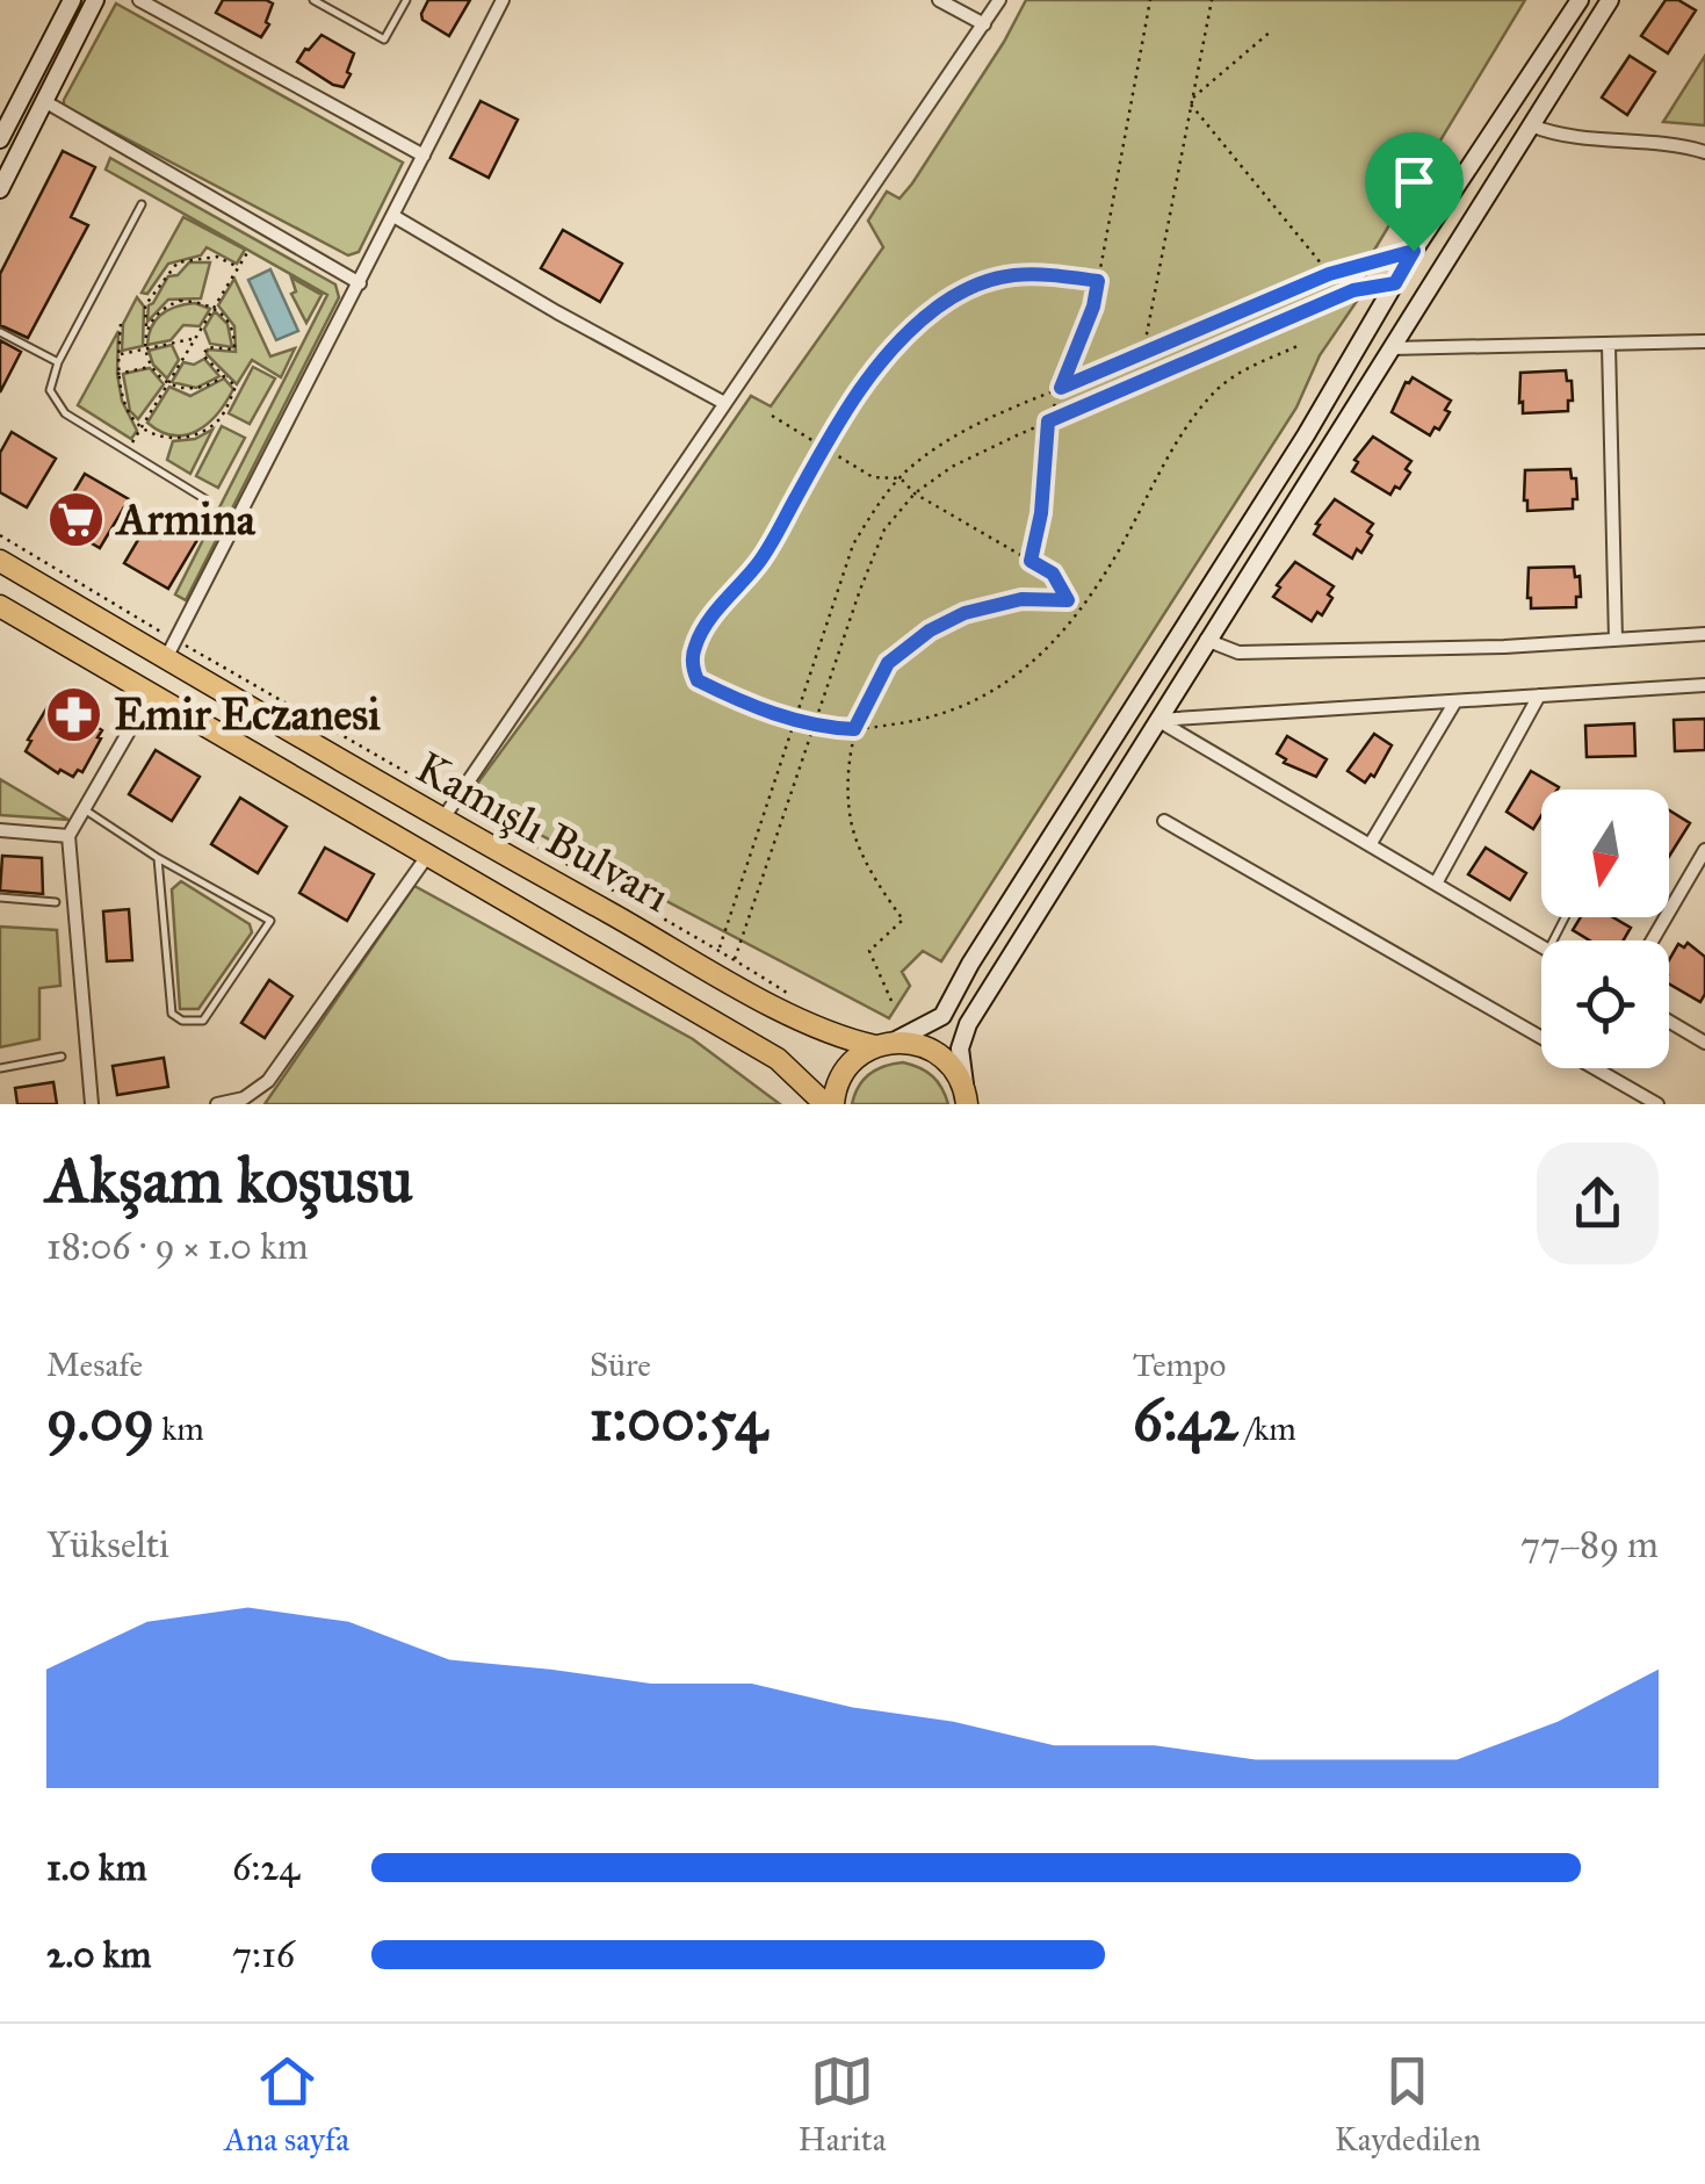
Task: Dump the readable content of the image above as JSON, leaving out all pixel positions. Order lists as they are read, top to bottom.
{
  "streets": {
    "highway": ["Kamışlı Bulvarı"]
  },
  "places": {
    "supermarket": ["Armina"],
    "pharmacy": ["Emir Eczanesi"]
  },
  "north": "bottom",
  "page": {
    "heading": ["Akşam koşusu", "18:06 · 9 × 1.0 km"],
    "stats": [
      ["Mesafe", "9.09 km"],
      ["Süre", "1:00:54"],
      ["Tempo", "6:42 /km"]
    ],
    "chart": ["Yükselti", "77–89 m"],
    "list": [
      {
        "name": "1.0 km",
        "note": "6:24"
      },
      {
        "name": "2.0 km",
        "note": "7:16"
      }
    ],
    "tabs": ["Ana sayfa", "Harita", "Kaydedilen"]
  }
}
